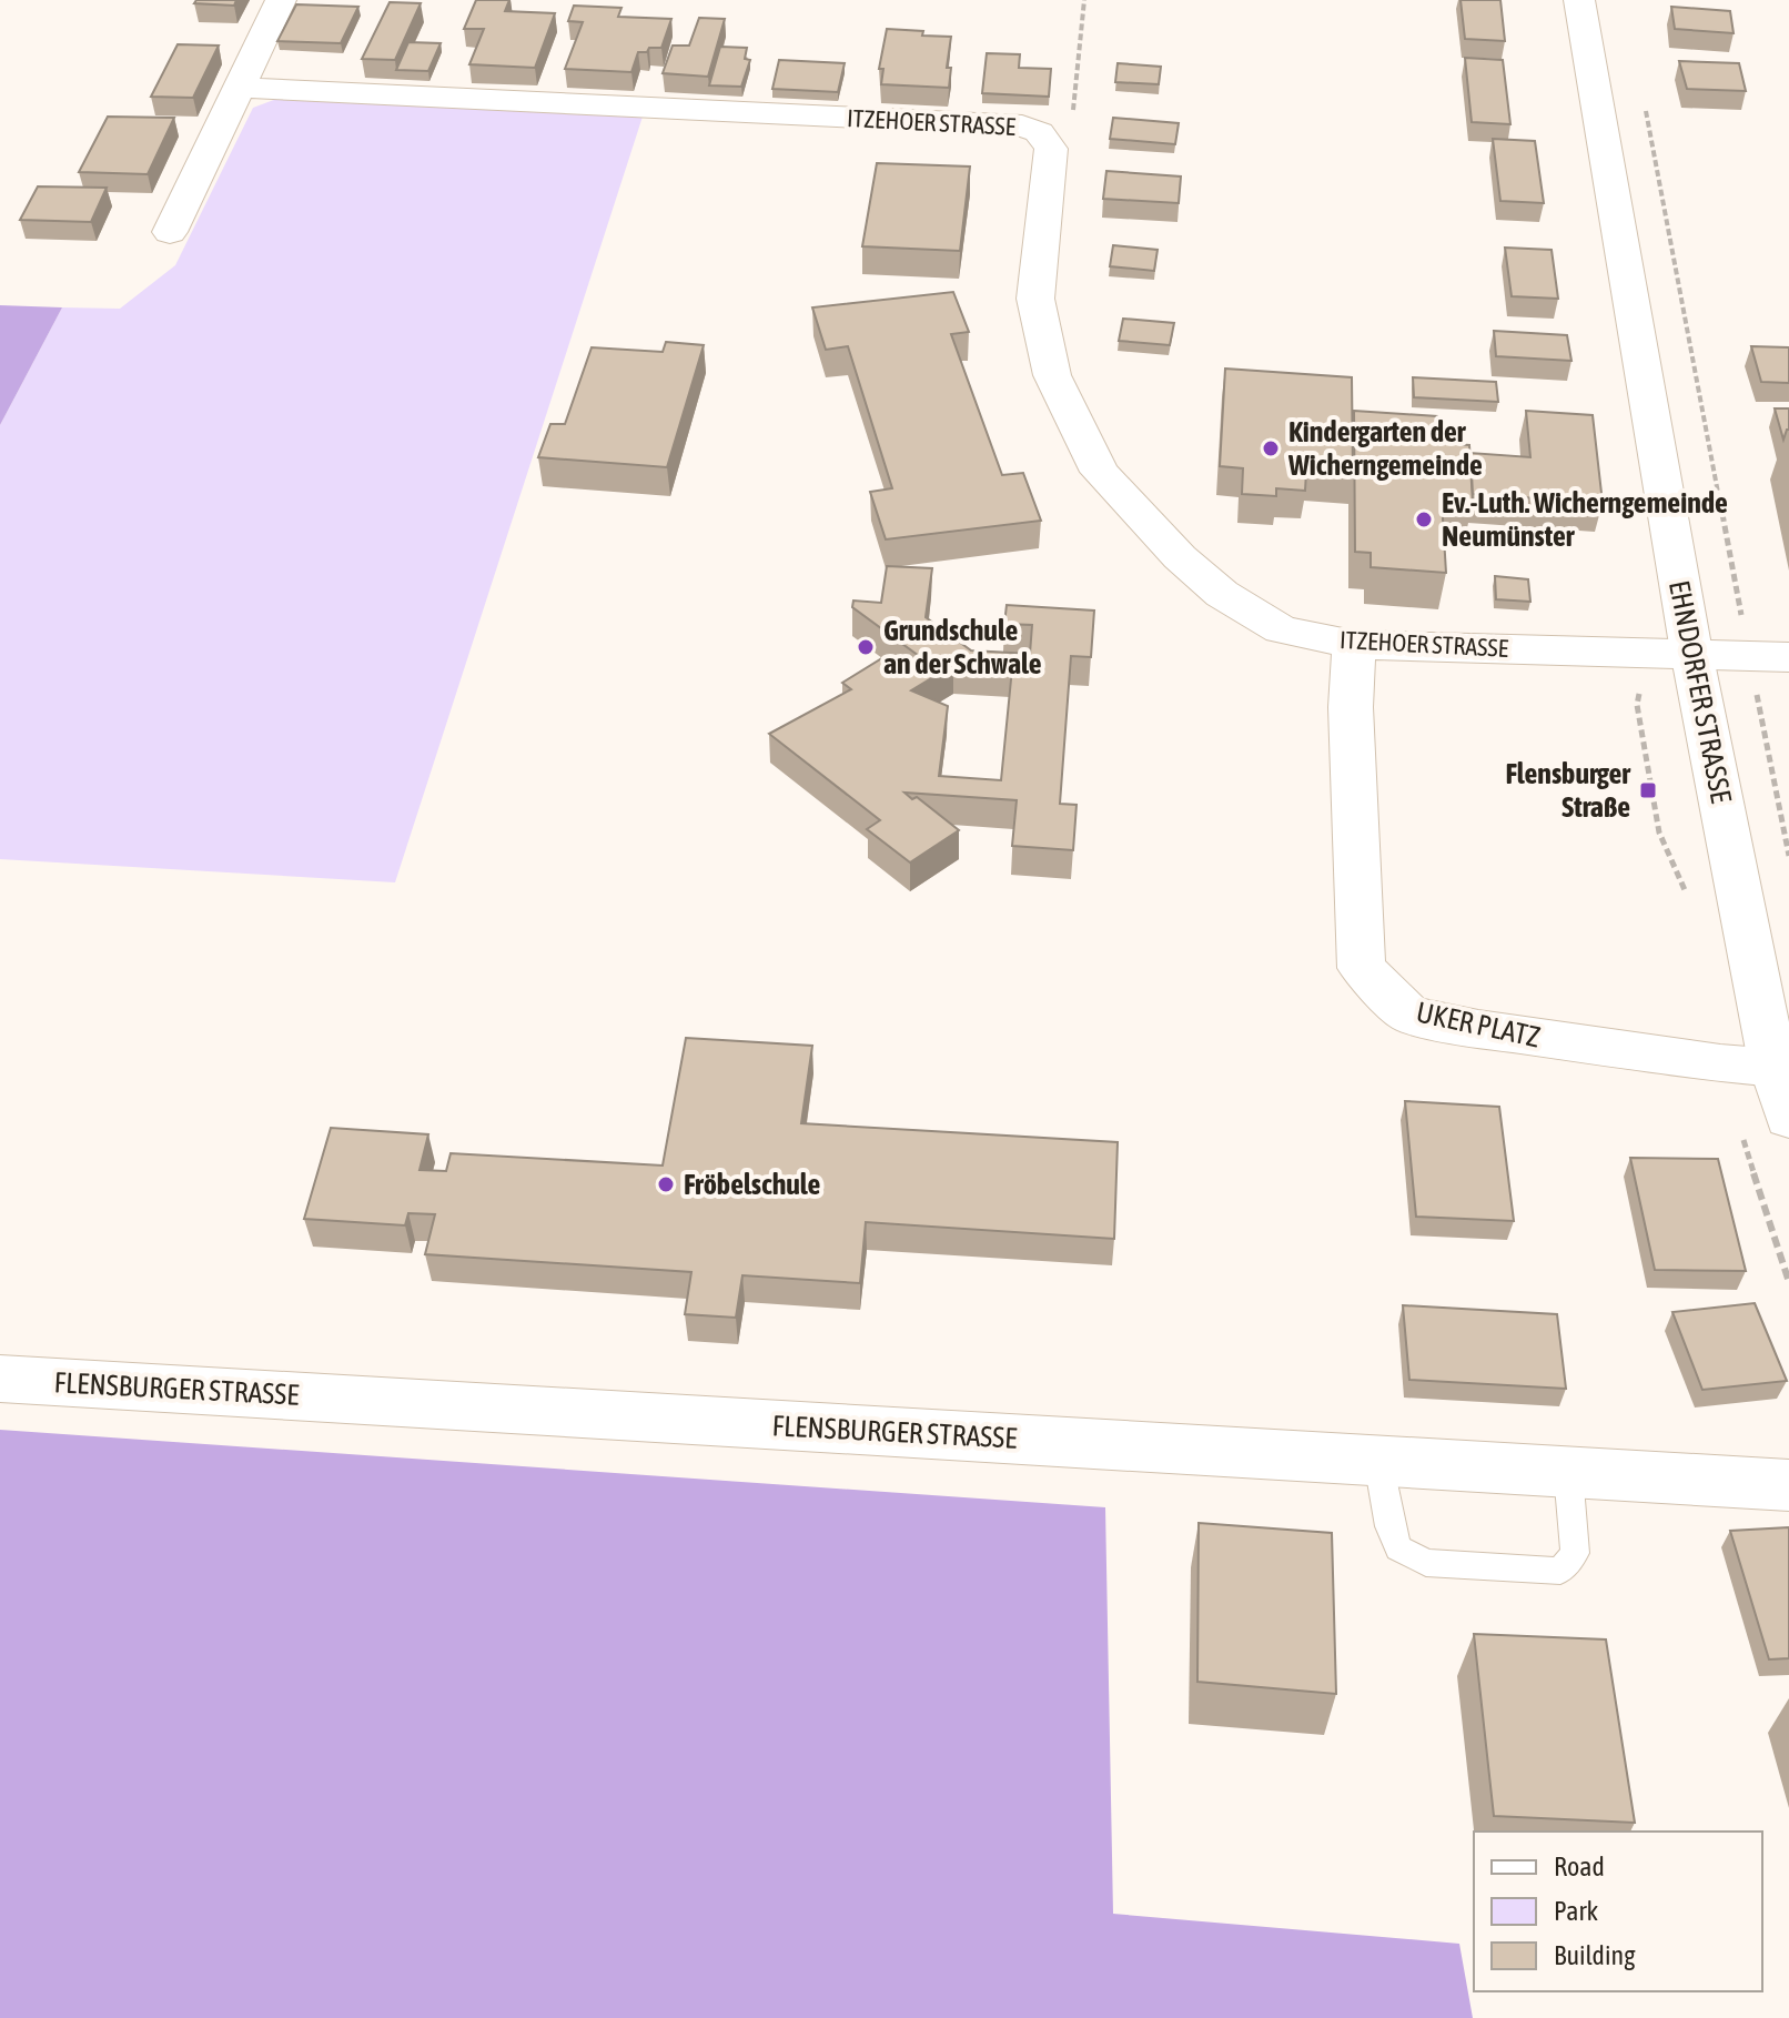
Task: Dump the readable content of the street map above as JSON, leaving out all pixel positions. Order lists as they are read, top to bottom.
{
  "streets": {
    "street": [
      "ITZEHOER STRASSE",
      "EHNDORFER STRASSE",
      "UKER PLATZ",
      "FLENSBURGER STRASSE"
    ]
  },
  "crossings": [
    ["ITZEHOER STRASSE", "EHNDORFER STRASSE"],
    ["ITZEHOER STRASSE", "UKER PLATZ"],
    ["EHNDORFER STRASSE", "UKER PLATZ"]
  ],
  "places": {
    "other": [
      "Kindergarten der Wicherngemeinde",
      "Ev.-Luth. Wicherngemeinde Neumünster",
      "Grundschule an der Schwale",
      "Fröbelschule"
    ],
    "transit": ["Flensburger Straße"]
  },
  "legend": ["Road", "Park", "Building"]
}
